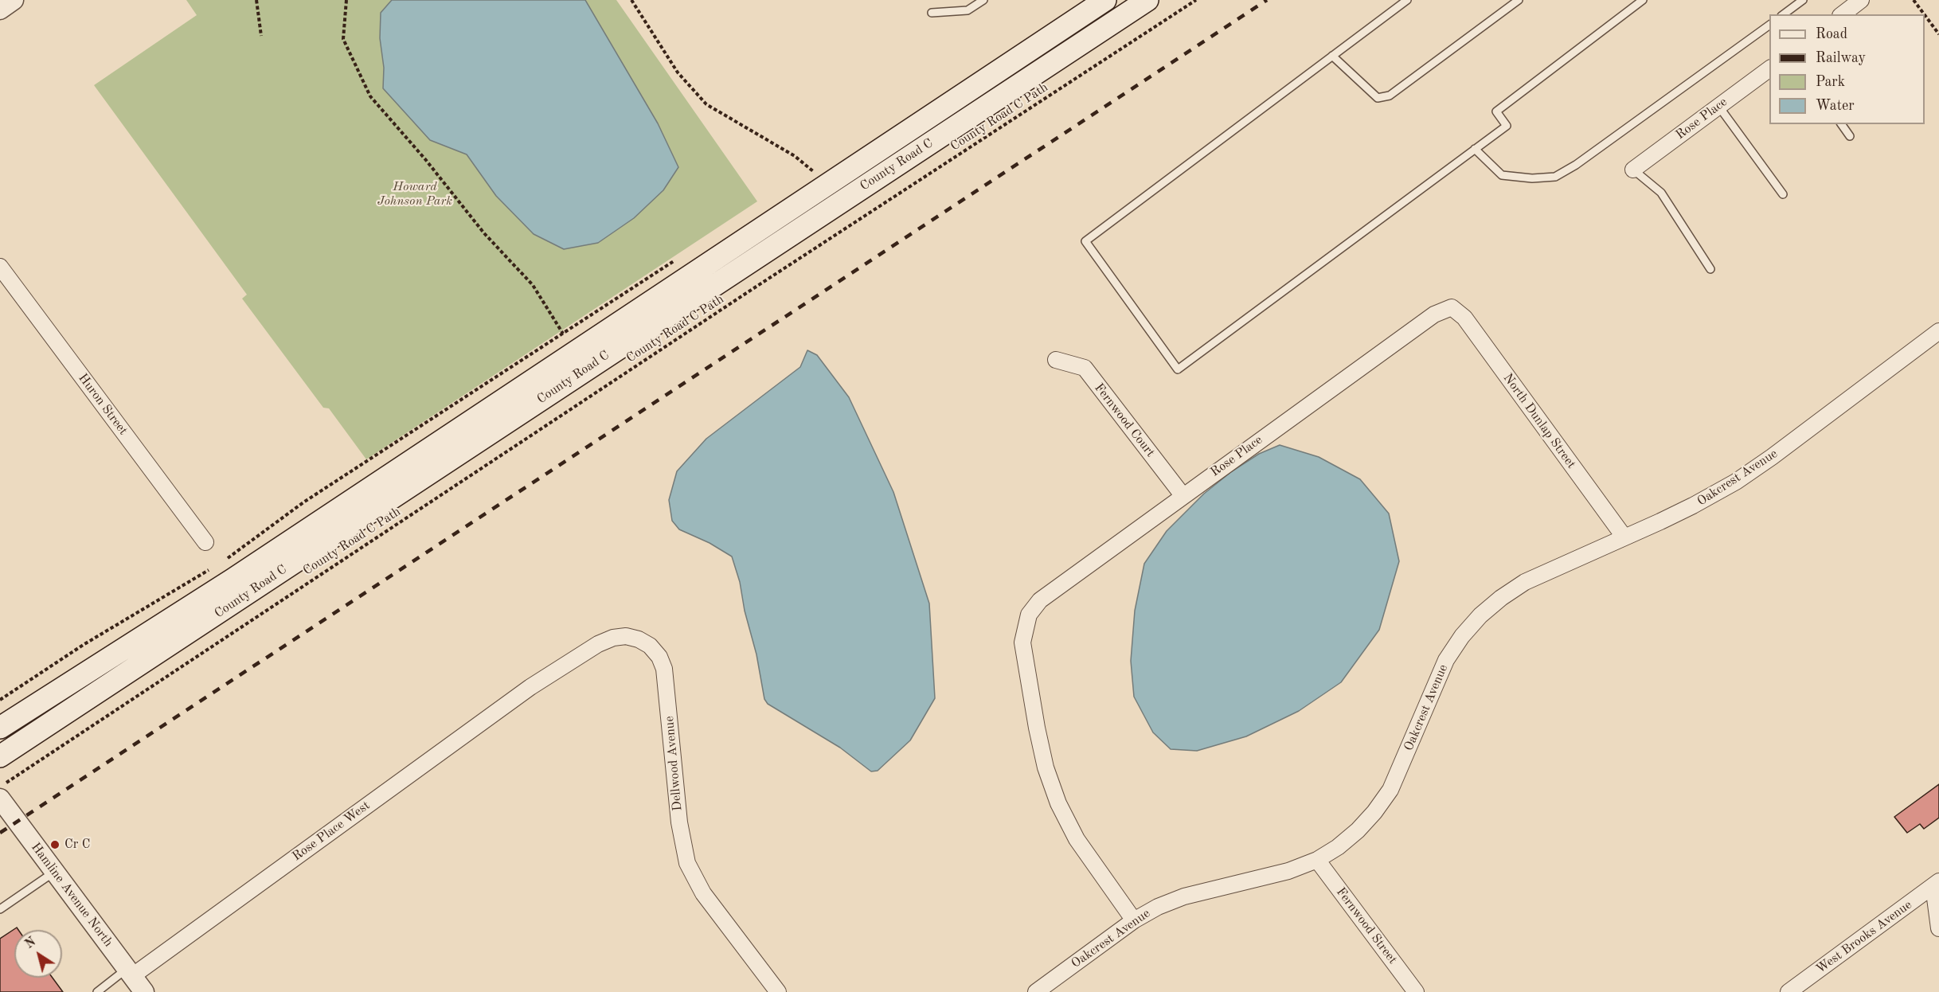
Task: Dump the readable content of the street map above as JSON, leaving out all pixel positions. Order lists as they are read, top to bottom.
{
  "streets": {
    "main road": ["County Road C"],
    "street": [
      "Rose Place",
      "Huron Street",
      "Fernwood Court",
      "North Dunlap Street",
      "Oakcrest Avenue",
      "Dellwood Avenue",
      "Rose Place West",
      "Hamline Avenue North",
      "Fernwood Street",
      "West Brooks Avenue"
    ],
    "path": ["County Road C Path"]
  },
  "crossings": [
    ["Rose Place", "Fernwood Court"],
    ["Rose Place", "North Dunlap Street"],
    ["Rose Place", "Oakcrest Avenue"],
    ["North Dunlap Street", "Oakcrest Avenue"],
    ["Oakcrest Avenue", "Fernwood Street"],
    ["Dellwood Avenue", "Rose Place West"],
    ["Rose Place West", "Hamline Avenue North"]
  ],
  "parks": ["Howard Johnson Park"],
  "places": ["Cr C"],
  "legend": [
    "Road",
    "Railway",
    "Park",
    "Water"
  ],
  "north": "top left"
}
